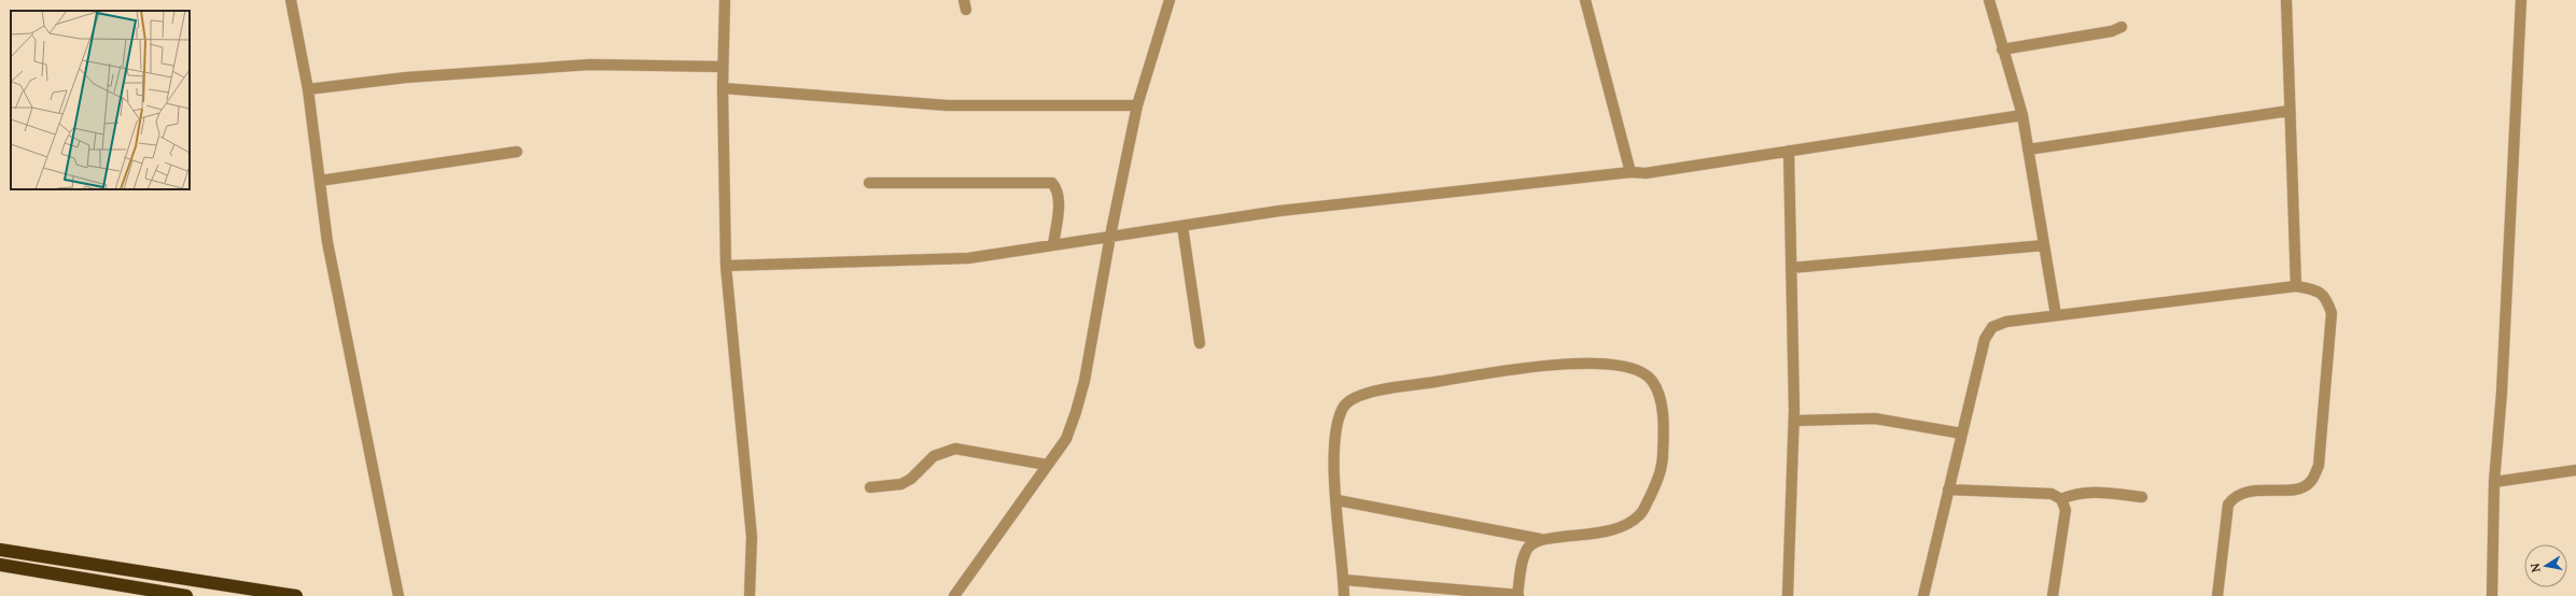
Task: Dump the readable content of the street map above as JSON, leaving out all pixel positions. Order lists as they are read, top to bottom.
{
  "north": "left"
}
